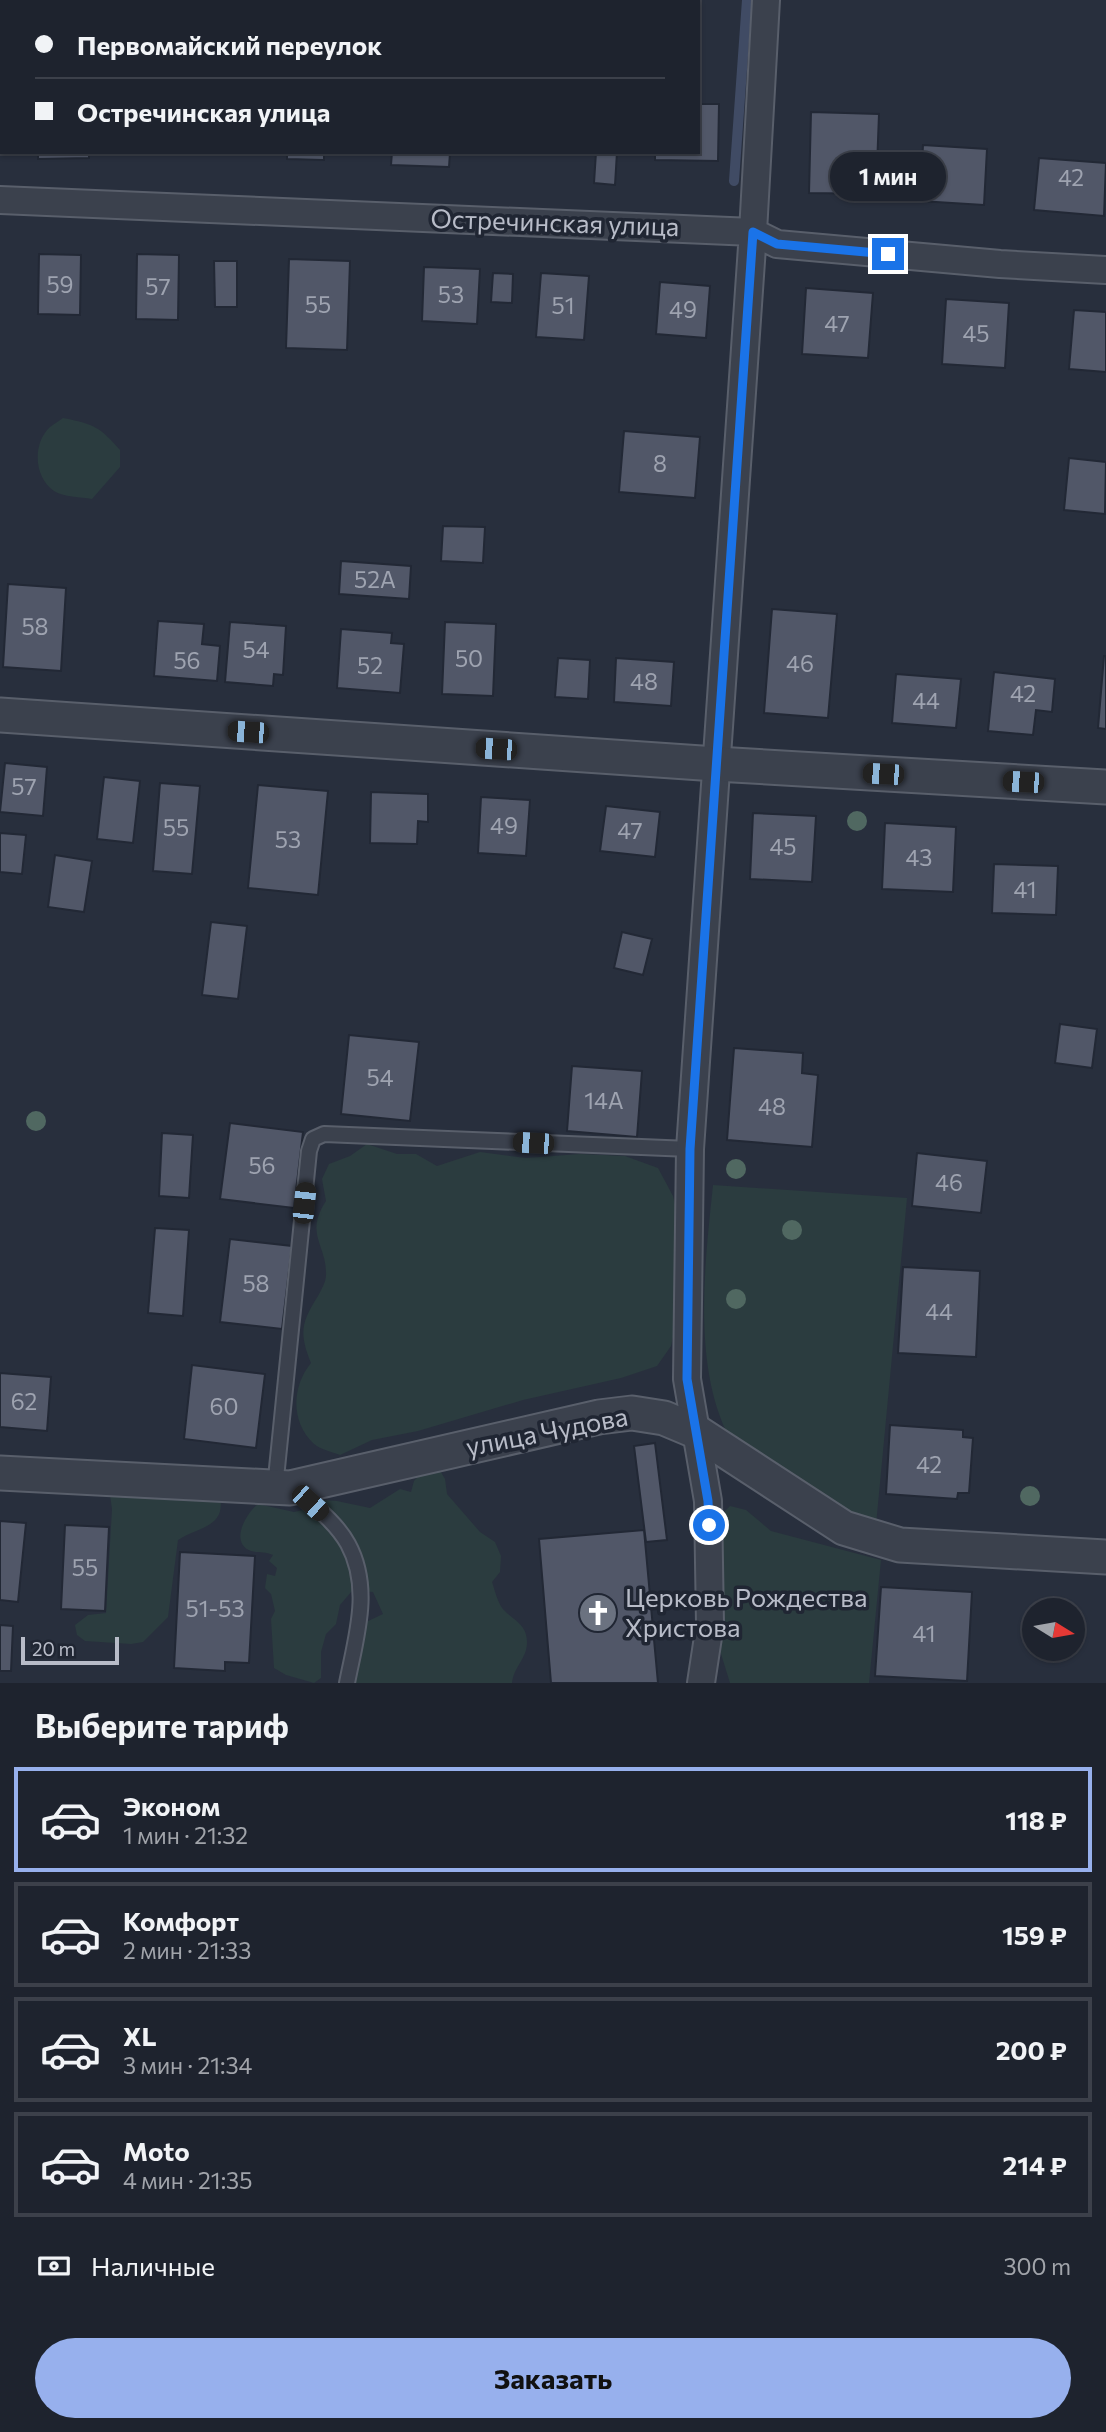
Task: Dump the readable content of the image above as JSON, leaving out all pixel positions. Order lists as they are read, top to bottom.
{
  "streets": {
    "street": ["Остречинская улица", "улица Чудова"]
  },
  "places": {
    "church": ["Церковь Рождества Христова"]
  },
  "house_numbers": [
    "42",
    "59",
    "57",
    "53",
    "55",
    "51",
    "49",
    "47",
    "45",
    "8",
    "52А",
    "58",
    "54",
    "50",
    "56",
    "46",
    "52",
    "48",
    "42",
    "44",
    "57",
    "49",
    "55",
    "47",
    "53",
    "45",
    "43",
    "41",
    "54",
    "14А",
    "48",
    "56",
    "46",
    "58",
    "44",
    "62",
    "60",
    "42",
    "55",
    "51-53",
    "41"
  ],
  "scale_bar": "20 m",
  "north": "right",
  "page": {
    "banner": ["Первомайский переулок", "Остречинская улица"],
    "bubble": "1 мин",
    "scale": "20 m",
    "heading": "Выберите тариф",
    "list": [
      {
        "name": "Эконом",
        "note": "1 мин · 21:32",
        "value": "118 ₽"
      },
      {
        "name": "Комфорт",
        "note": "2 мин · 21:33",
        "value": "159 ₽"
      },
      {
        "name": "XL",
        "note": "3 мин · 21:34",
        "value": "200 ₽"
      },
      {
        "name": "Moto",
        "note": "4 мин · 21:35",
        "value": "214 ₽"
      }
    ],
    "pay": ["Наличные", "300 m"],
    "buttons": "Заказать"
  }
}
